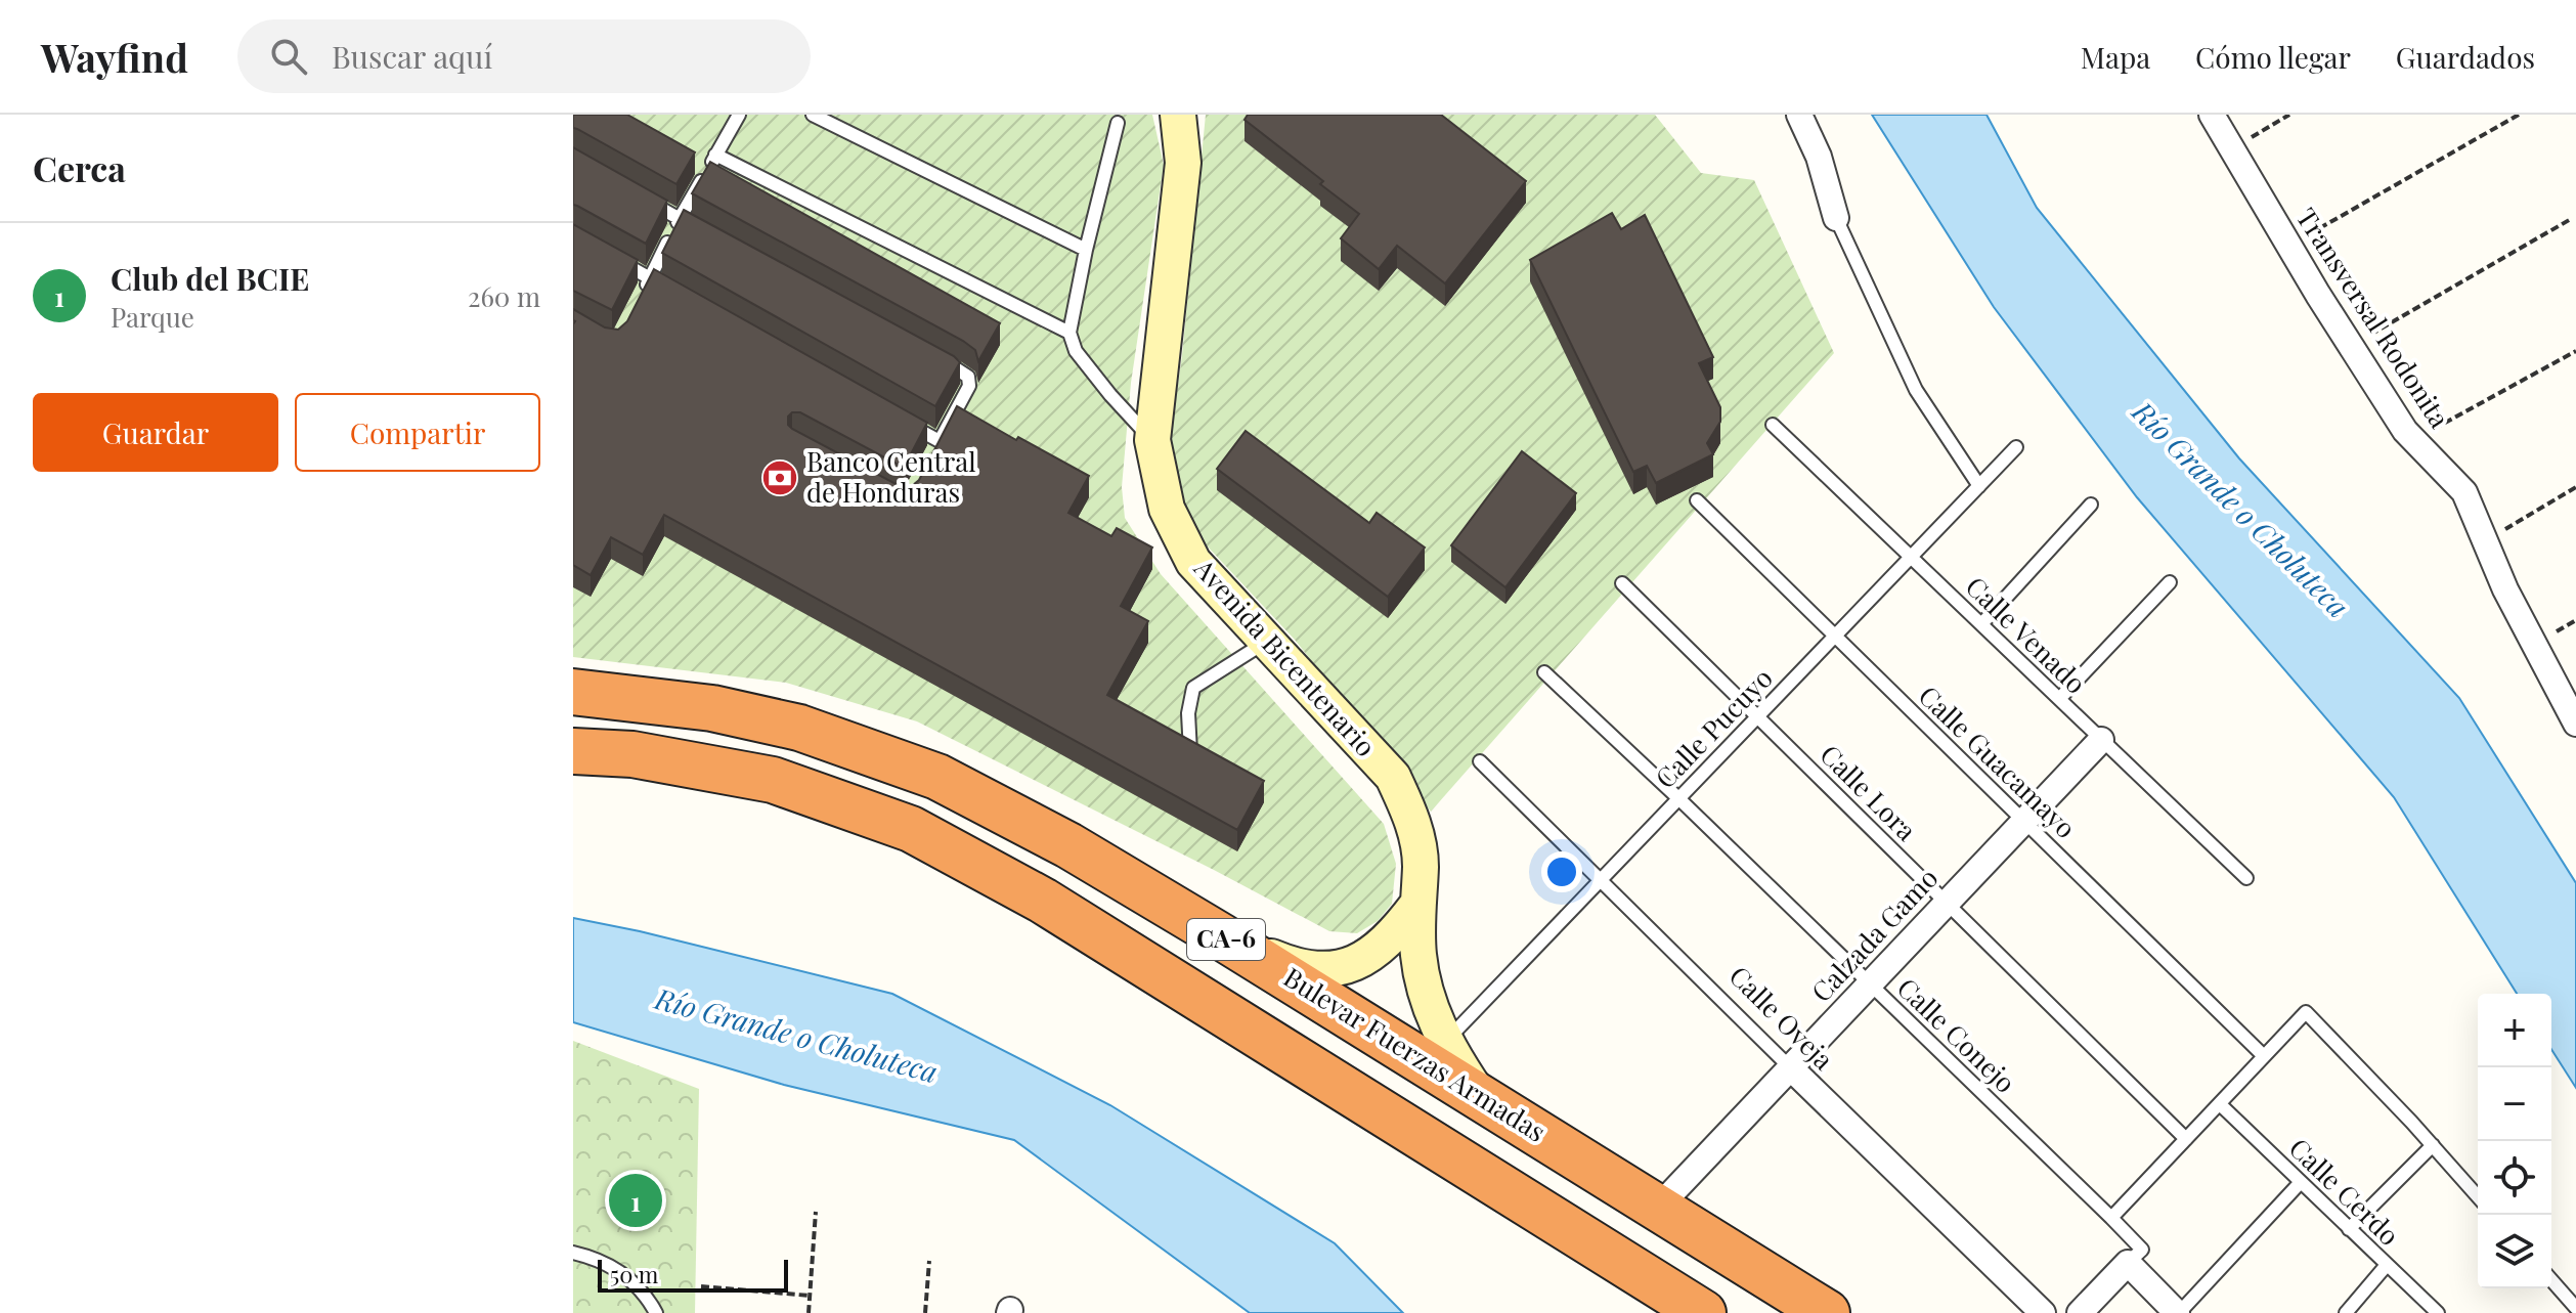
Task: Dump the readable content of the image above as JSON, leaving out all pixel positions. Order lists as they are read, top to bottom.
{
  "streets": {
    "highway": ["CA-6", "Bulevar Fuerzas Armadas"],
    "street": [
      "Transversal Rodonita",
      "Avenida Bicentenario",
      "Calzada Gamo",
      "Calle Oveja"
    ],
    "lane": [
      "Calle Venado",
      "Calle Pucuyo",
      "Calle Guacamayo",
      "Calle Lora",
      "Calle Conejo",
      "Calle Cerdo"
    ]
  },
  "crossings": [
    ["Calle Venado", "Calle Pucuyo"],
    ["Calle Venado", "Calzada Gamo"],
    ["Avenida Bicentenario", "Calle Pucuyo"],
    ["Avenida Bicentenario", "Bulevar Fuerzas Armadas"],
    ["Calle Pucuyo", "Calle Guacamayo"],
    ["Calle Pucuyo", "Calle Lora"],
    ["Calle Pucuyo", "Calle Oveja"],
    ["Calle Pucuyo", "Calle Conejo"],
    ["Calle Guacamayo", "Calzada Gamo"],
    ["Calle Lora", "Calzada Gamo"],
    ["Calzada Gamo", "Calle Oveja"],
    ["Calzada Gamo", "Calle Conejo"],
    ["Calzada Gamo", "Bulevar Fuerzas Armadas"]
  ],
  "water": ["Río Grande o Choluteca"],
  "places": {
    "bank": ["Banco Central de Honduras"]
  },
  "scale_bar": "50 m",
  "page": {
    "header": "Wayfind",
    "search": "Buscar aquí",
    "nav": ["Mapa", "Cómo llegar", "Guardados"],
    "heading": "Cerca",
    "list": [
      {
        "mark": "1",
        "name": "Club del BCIE",
        "note": "Parque",
        "value": "260 m"
      }
    ],
    "buttons": ["Guardar", "Compartir"],
    "map_buttons": ["+", "−"],
    "pins": "1",
    "scale": "50 m"
  }
}
